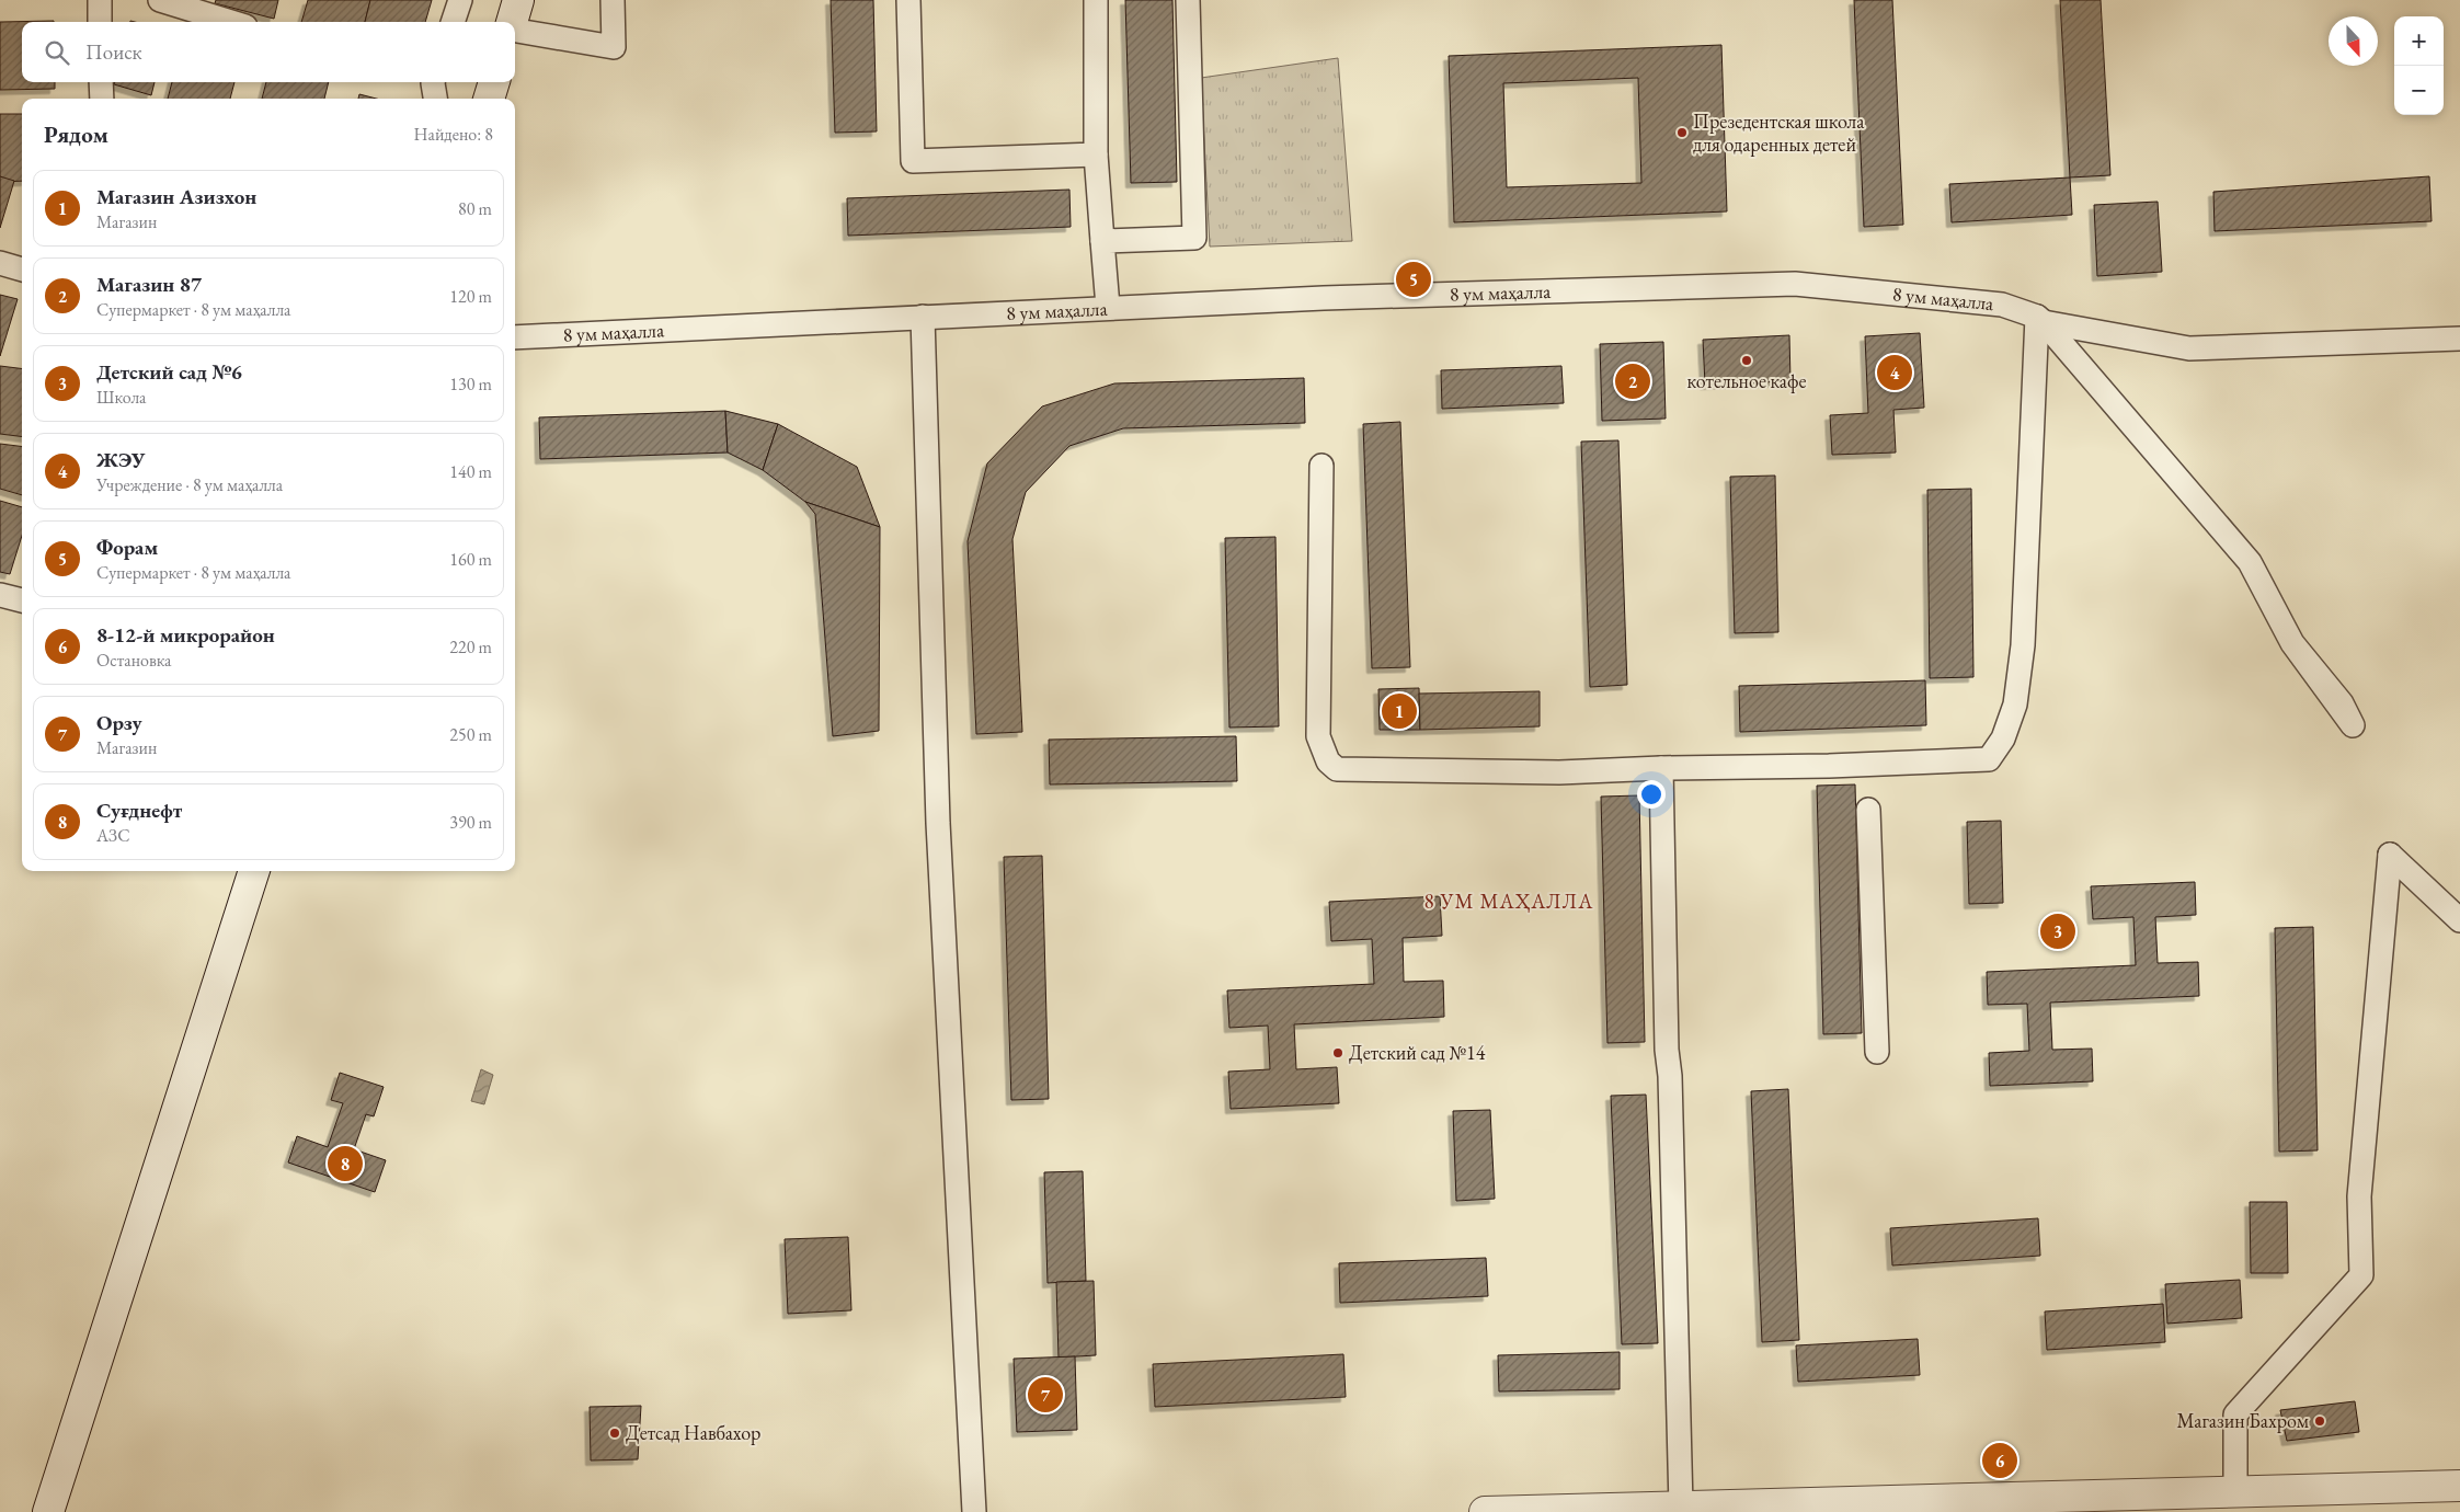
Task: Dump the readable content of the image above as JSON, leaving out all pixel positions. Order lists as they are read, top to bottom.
{
  "streets": {
    "street": ["8 ум маҳалла"]
  },
  "districts": ["8 УМ МАҲАЛЛА"],
  "places": [
    "Презедентская школа для одаренных детей",
    "котельное кафе",
    "Детский сад №14",
    "Магазин Бахром",
    "Детсад Навбахор"
  ],
  "north": "bottom",
  "page": {
    "map_buttons": ["+", "−"],
    "search": "Поиск",
    "heading": ["Рядом", "Найдено: 8"],
    "list": [
      {
        "mark": "1",
        "name": "Магазин Азизхон",
        "note": "Магазин",
        "value": "80 m"
      },
      {
        "mark": "2",
        "name": "Магазин 87",
        "note": "Супермаркет · 8 ум маҳалла",
        "value": "120 m"
      },
      {
        "mark": "3",
        "name": "Детский сад №6",
        "note": "Школа",
        "value": "130 m"
      },
      {
        "mark": "4",
        "name": "ЖЭУ",
        "note": "Учреждение · 8 ум маҳалла",
        "value": "140 m"
      },
      {
        "mark": "5",
        "name": "Форам",
        "note": "Супермаркет · 8 ум маҳалла",
        "value": "160 m"
      },
      {
        "mark": "6",
        "name": "8-12-й микрорайон",
        "note": "Остановка",
        "value": "220 m"
      },
      {
        "mark": "7",
        "name": "Орзу",
        "note": "Магазин",
        "value": "250 m"
      },
      {
        "mark": "8",
        "name": "Суғднефт",
        "note": "АЗС",
        "value": "390 m"
      }
    ],
    "pins": [
      "5",
      "4",
      "2",
      "1",
      "3",
      "8",
      "7",
      "6"
    ]
  }
}
